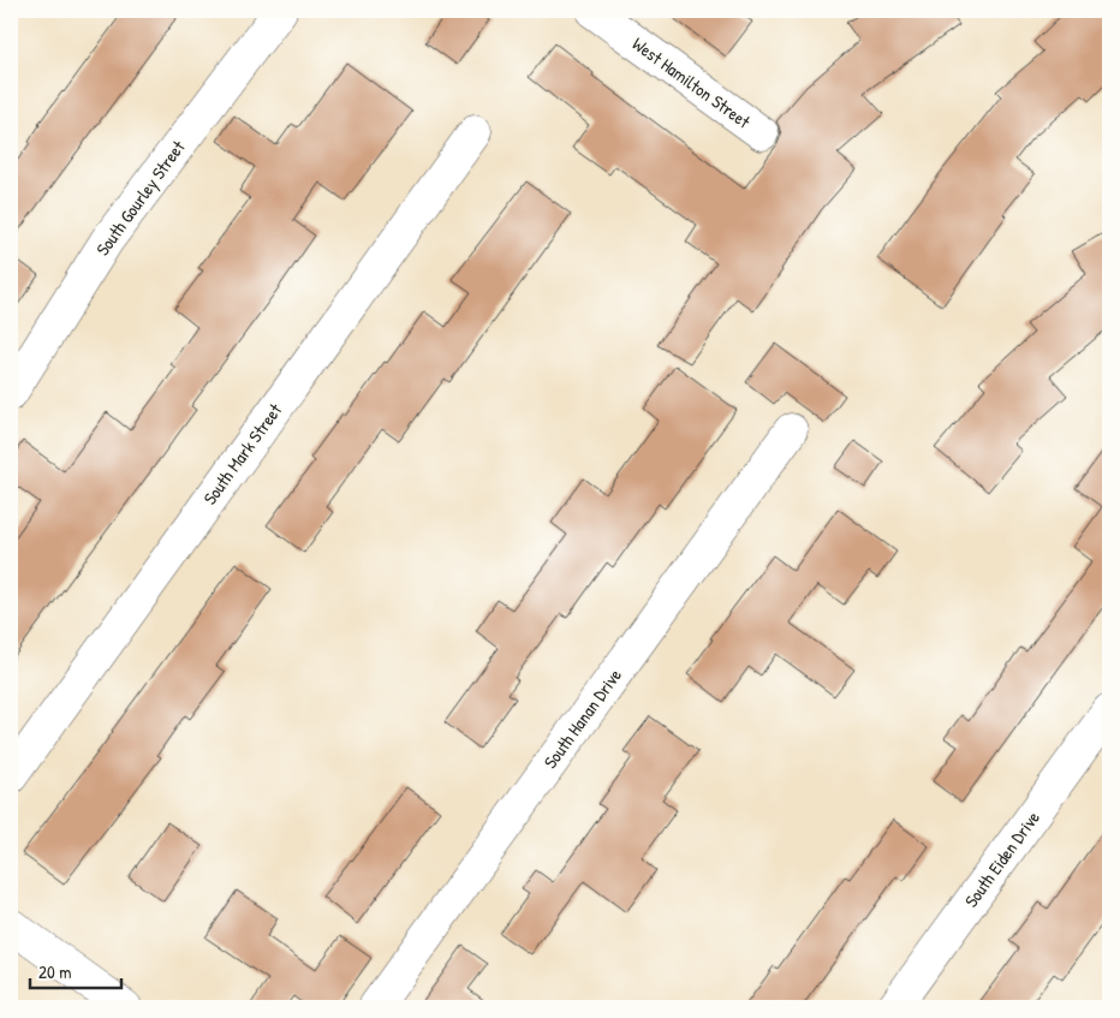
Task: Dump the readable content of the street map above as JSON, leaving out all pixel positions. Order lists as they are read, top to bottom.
{
  "streets": {
    "street": [
      "West Hamilton Street",
      "South Gourley Street",
      "South Mark Street",
      "South Hanan Drive",
      "South Eiden Drive"
    ]
  },
  "scale_bar": "20 m"
}
